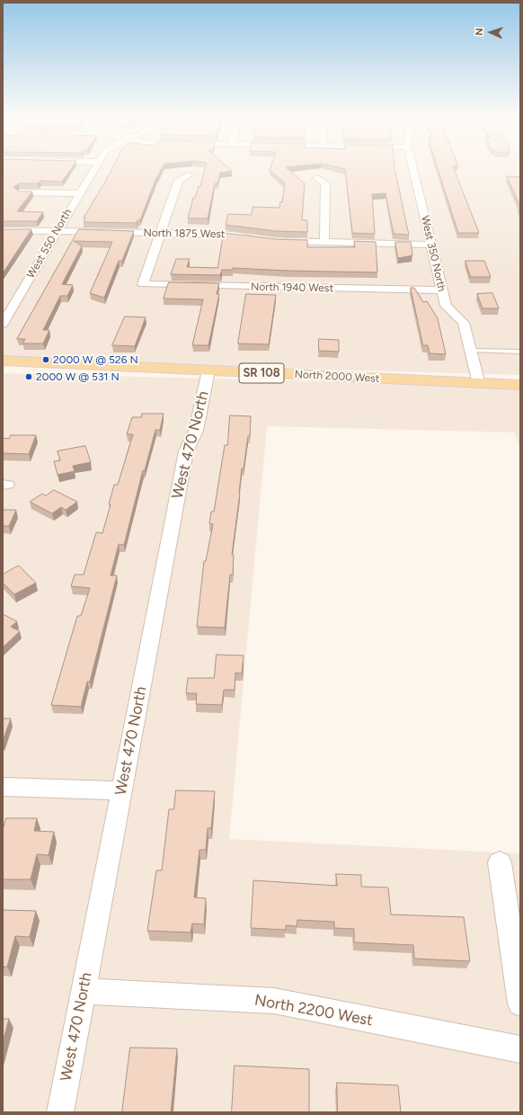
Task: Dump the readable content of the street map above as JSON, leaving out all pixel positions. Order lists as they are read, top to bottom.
{
  "streets": {
    "main road": ["SR 108", "North 2000 West"],
    "street": [
      "North 1875 West",
      "West 550 North",
      "West 350 North",
      "North 1940 West",
      "West 470 North",
      "North 2200 West"
    ]
  },
  "crossings": [
    ["North 1875 West", "West 550 North"],
    ["North 1875 West", "North 1940 West"],
    ["West 350 North", "North 1940 West"],
    ["West 350 North", "North 2000 West"],
    ["North 2000 West", "West 470 North"],
    ["West 470 North", "North 2200 West"]
  ],
  "places": ["2000 W @ 526 N", "2000 W @ 531 N"],
  "north": "left"
}
